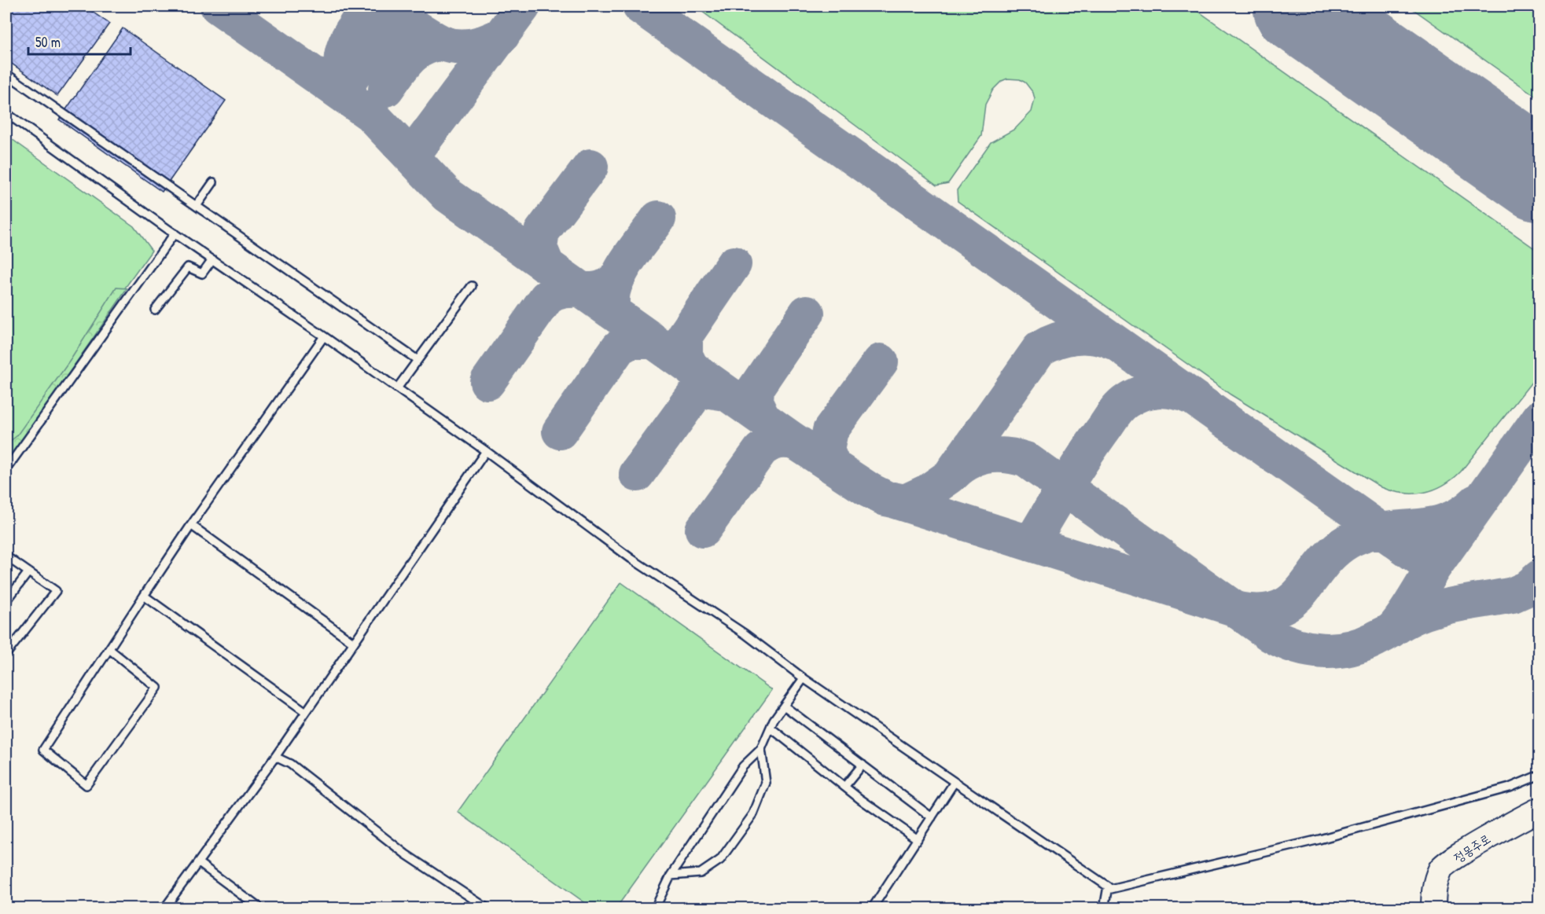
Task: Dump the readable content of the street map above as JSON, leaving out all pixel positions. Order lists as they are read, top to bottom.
{
  "streets": {
    "main road": ["정몽주로"]
  },
  "scale_bar": "50 m"
}
